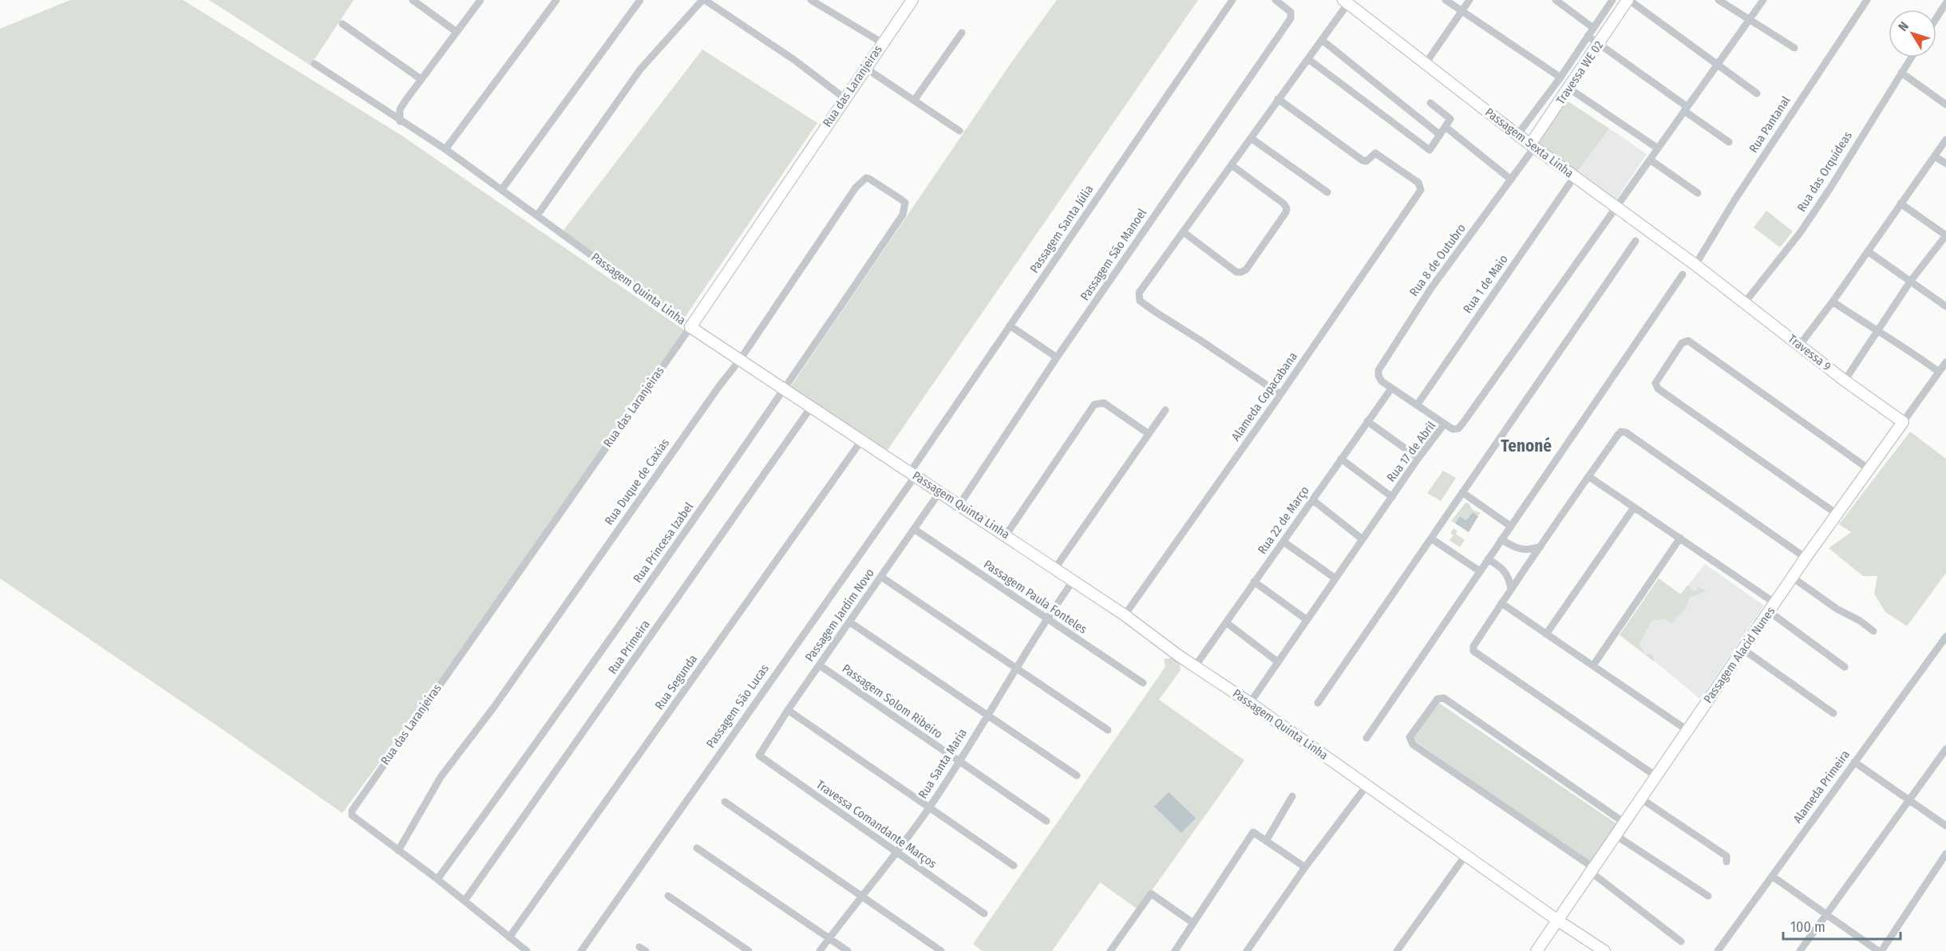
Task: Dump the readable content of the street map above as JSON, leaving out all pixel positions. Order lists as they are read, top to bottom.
{
  "streets": {
    "street": [
      "Travessa WE 02",
      "Rua das Laranjeiras",
      "Rua Pantanal",
      "Passagem Sexta Linha",
      "Rua das Orquídeas",
      "Passagem Santa Júlia",
      "Passagem São Manoel",
      "Rua 8 de Outubro",
      "Rua 1 de Maio",
      "Passagem Quinta Linha",
      "Travessa 9",
      "Alameda Copacabana",
      "Rua 17 de Abril",
      "Rua Duque de Caxias",
      "Rua 22 de Março",
      "Rua Princesa Izabel",
      "Passagem Paula Fonteles",
      "Passagem Jardim Novo",
      "Rua Primeira",
      "Passagem Alacid Nunes",
      "Rua Segunda",
      "Passagem Solom Ribeiro",
      "Passagem São Lucas",
      "Rua Santa Maria",
      "Alameda Primeira",
      "Travessa Comandante Marços"
    ]
  },
  "crossings": [
    ["Travessa WE 02", "Passagem Sexta Linha"],
    ["Travessa WE 02", "Rua 8 de Outubro"],
    ["Rua das Laranjeiras", "Passagem Quinta Linha"],
    ["Rua das Laranjeiras", "Rua Duque de Caxias"],
    ["Rua Pantanal", "Passagem Sexta Linha"],
    ["Passagem Sexta Linha", "Rua 8 de Outubro"],
    ["Passagem Sexta Linha", "Rua 1 de Maio"],
    ["Passagem Sexta Linha", "Travessa 9"],
    ["Passagem Sexta Linha", "Rua 17 de Abril"],
    ["Rua das Orquídeas", "Travessa 9"],
    ["Passagem Santa Júlia", "Passagem Quinta Linha"],
    ["Passagem Santa Júlia", "Passagem São Lucas"],
    ["Passagem São Manoel", "Passagem Quinta Linha"],
    ["Rua 8 de Outubro", "Rua 22 de Março"],
    ["Passagem Quinta Linha", "Alameda Copacabana"],
    ["Passagem Quinta Linha", "Rua 17 de Abril"],
    ["Passagem Quinta Linha", "Rua Duque de Caxias"],
    ["Passagem Quinta Linha", "Rua 22 de Março"],
    ["Passagem Quinta Linha", "Rua Princesa Izabel"],
    ["Passagem Quinta Linha", "Passagem Jardim Novo"],
    ["Passagem Quinta Linha", "Rua Primeira"],
    ["Passagem Quinta Linha", "Passagem Alacid Nunes"],
    ["Passagem Quinta Linha", "Rua Segunda"],
    ["Passagem Quinta Linha", "Passagem São Lucas"],
    ["Passagem Quinta Linha", "Rua Santa Maria"],
    ["Travessa 9", "Passagem Alacid Nunes"],
    ["Rua Duque de Caxias", "Rua Princesa Izabel"],
    ["Passagem Paula Fonteles", "Passagem Jardim Novo"],
    ["Passagem Paula Fonteles", "Rua Santa Maria"],
    ["Passagem Jardim Novo", "Passagem Solom Ribeiro"],
    ["Passagem Jardim Novo", "Travessa Comandante Marços"],
    ["Passagem Solom Ribeiro", "Rua Santa Maria"],
    ["Rua Santa Maria", "Travessa Comandante Marços"]
  ],
  "districts": ["Tenoné"],
  "scale_bar": "100 m",
  "north": "top left"
}
